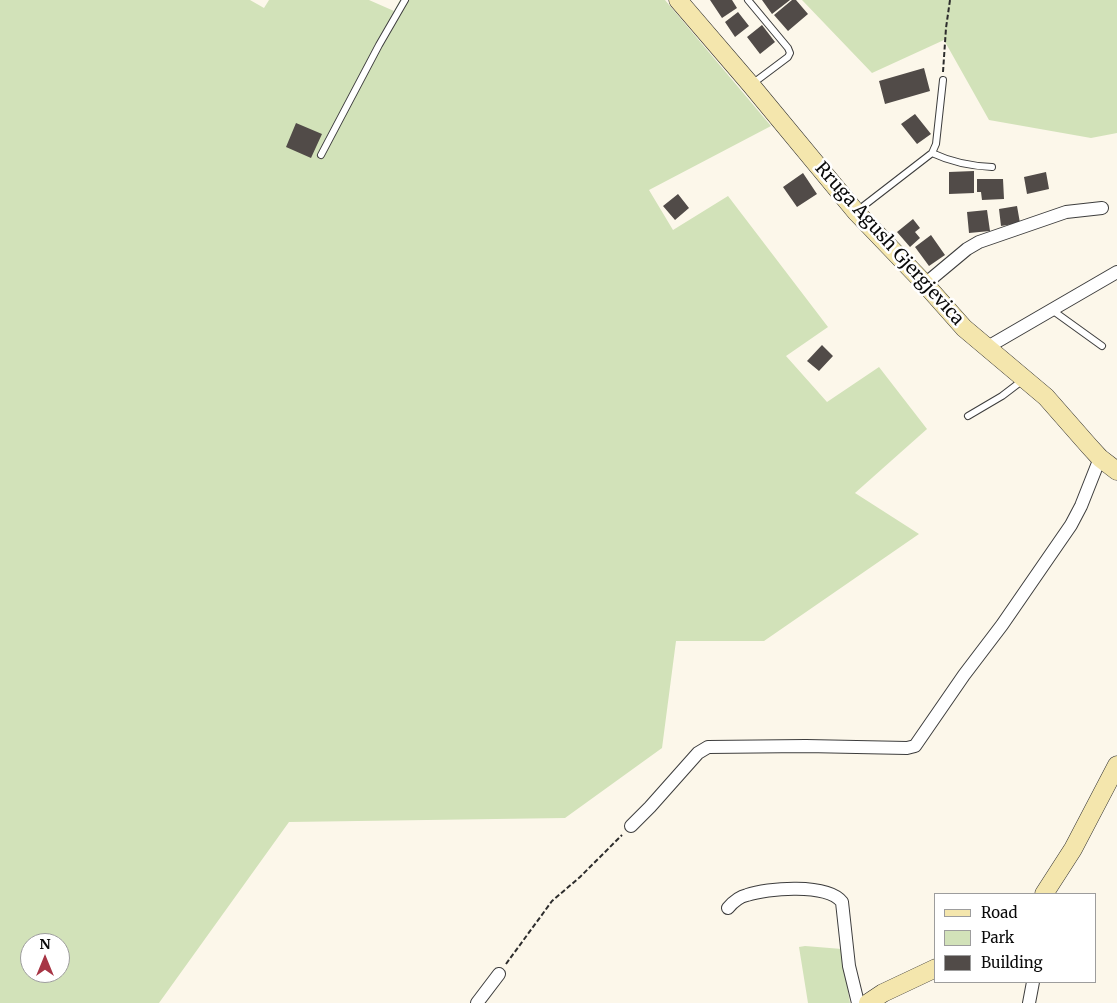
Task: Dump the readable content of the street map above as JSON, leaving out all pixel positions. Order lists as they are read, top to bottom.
{
  "streets": {
    "main road": ["Rruga Agush Gjergjevica"]
  },
  "legend": ["Road", "Park", "Building"],
  "north": "top"
}
